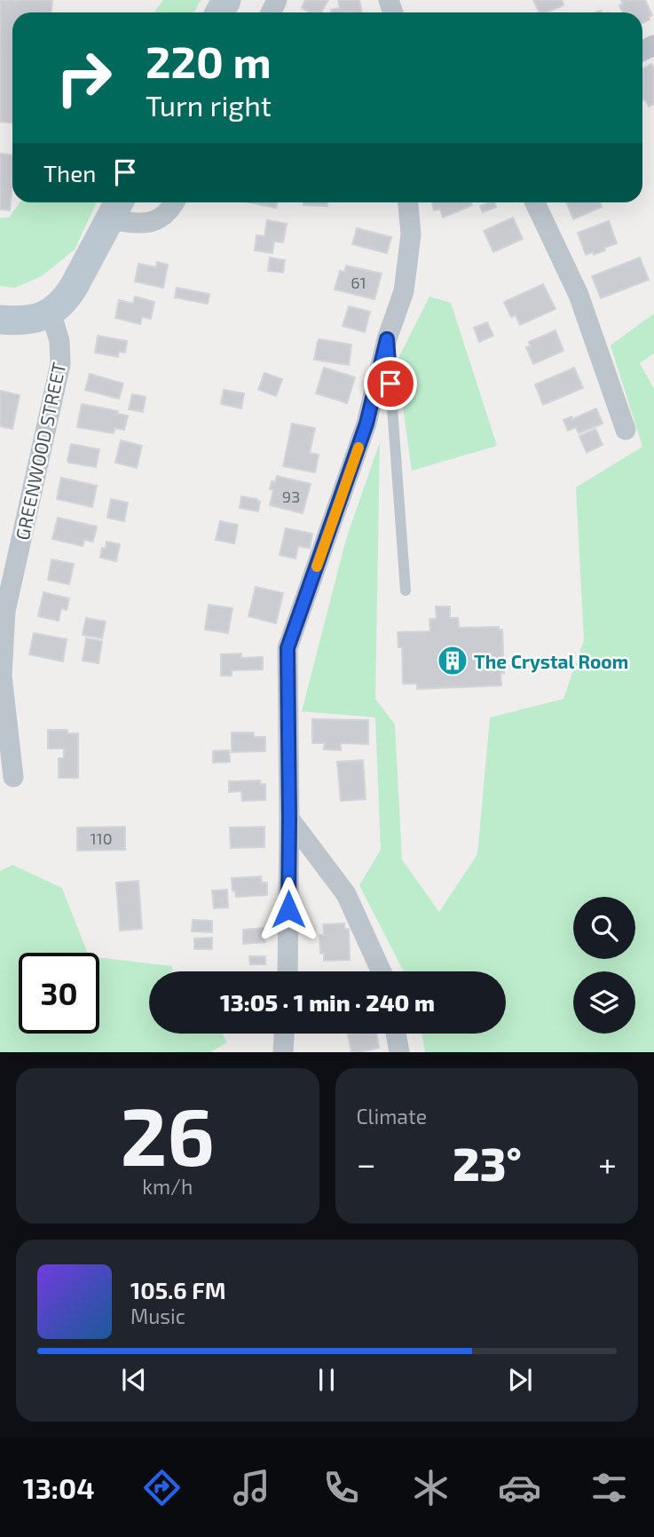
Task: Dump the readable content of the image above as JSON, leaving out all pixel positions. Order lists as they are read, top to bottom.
{
  "streets": {
    "street": ["GREENWOOD STREET"]
  },
  "places": {
    "building": ["The Crystal Room"]
  },
  "house_numbers": ["61", "93", "110"],
  "page": {
    "turn": ["220 m", "Turn right"],
    "then": "Then",
    "limit": "30",
    "trip": "13:05 · 1 min · 240 m",
    "tile": [
      ["26", "km/h"],
      "Climate"
    ],
    "heat": ["−", "23°", "+"],
    "song": ["105.6 FM", "Music"],
    "tabs": "13:04"
  }
}
